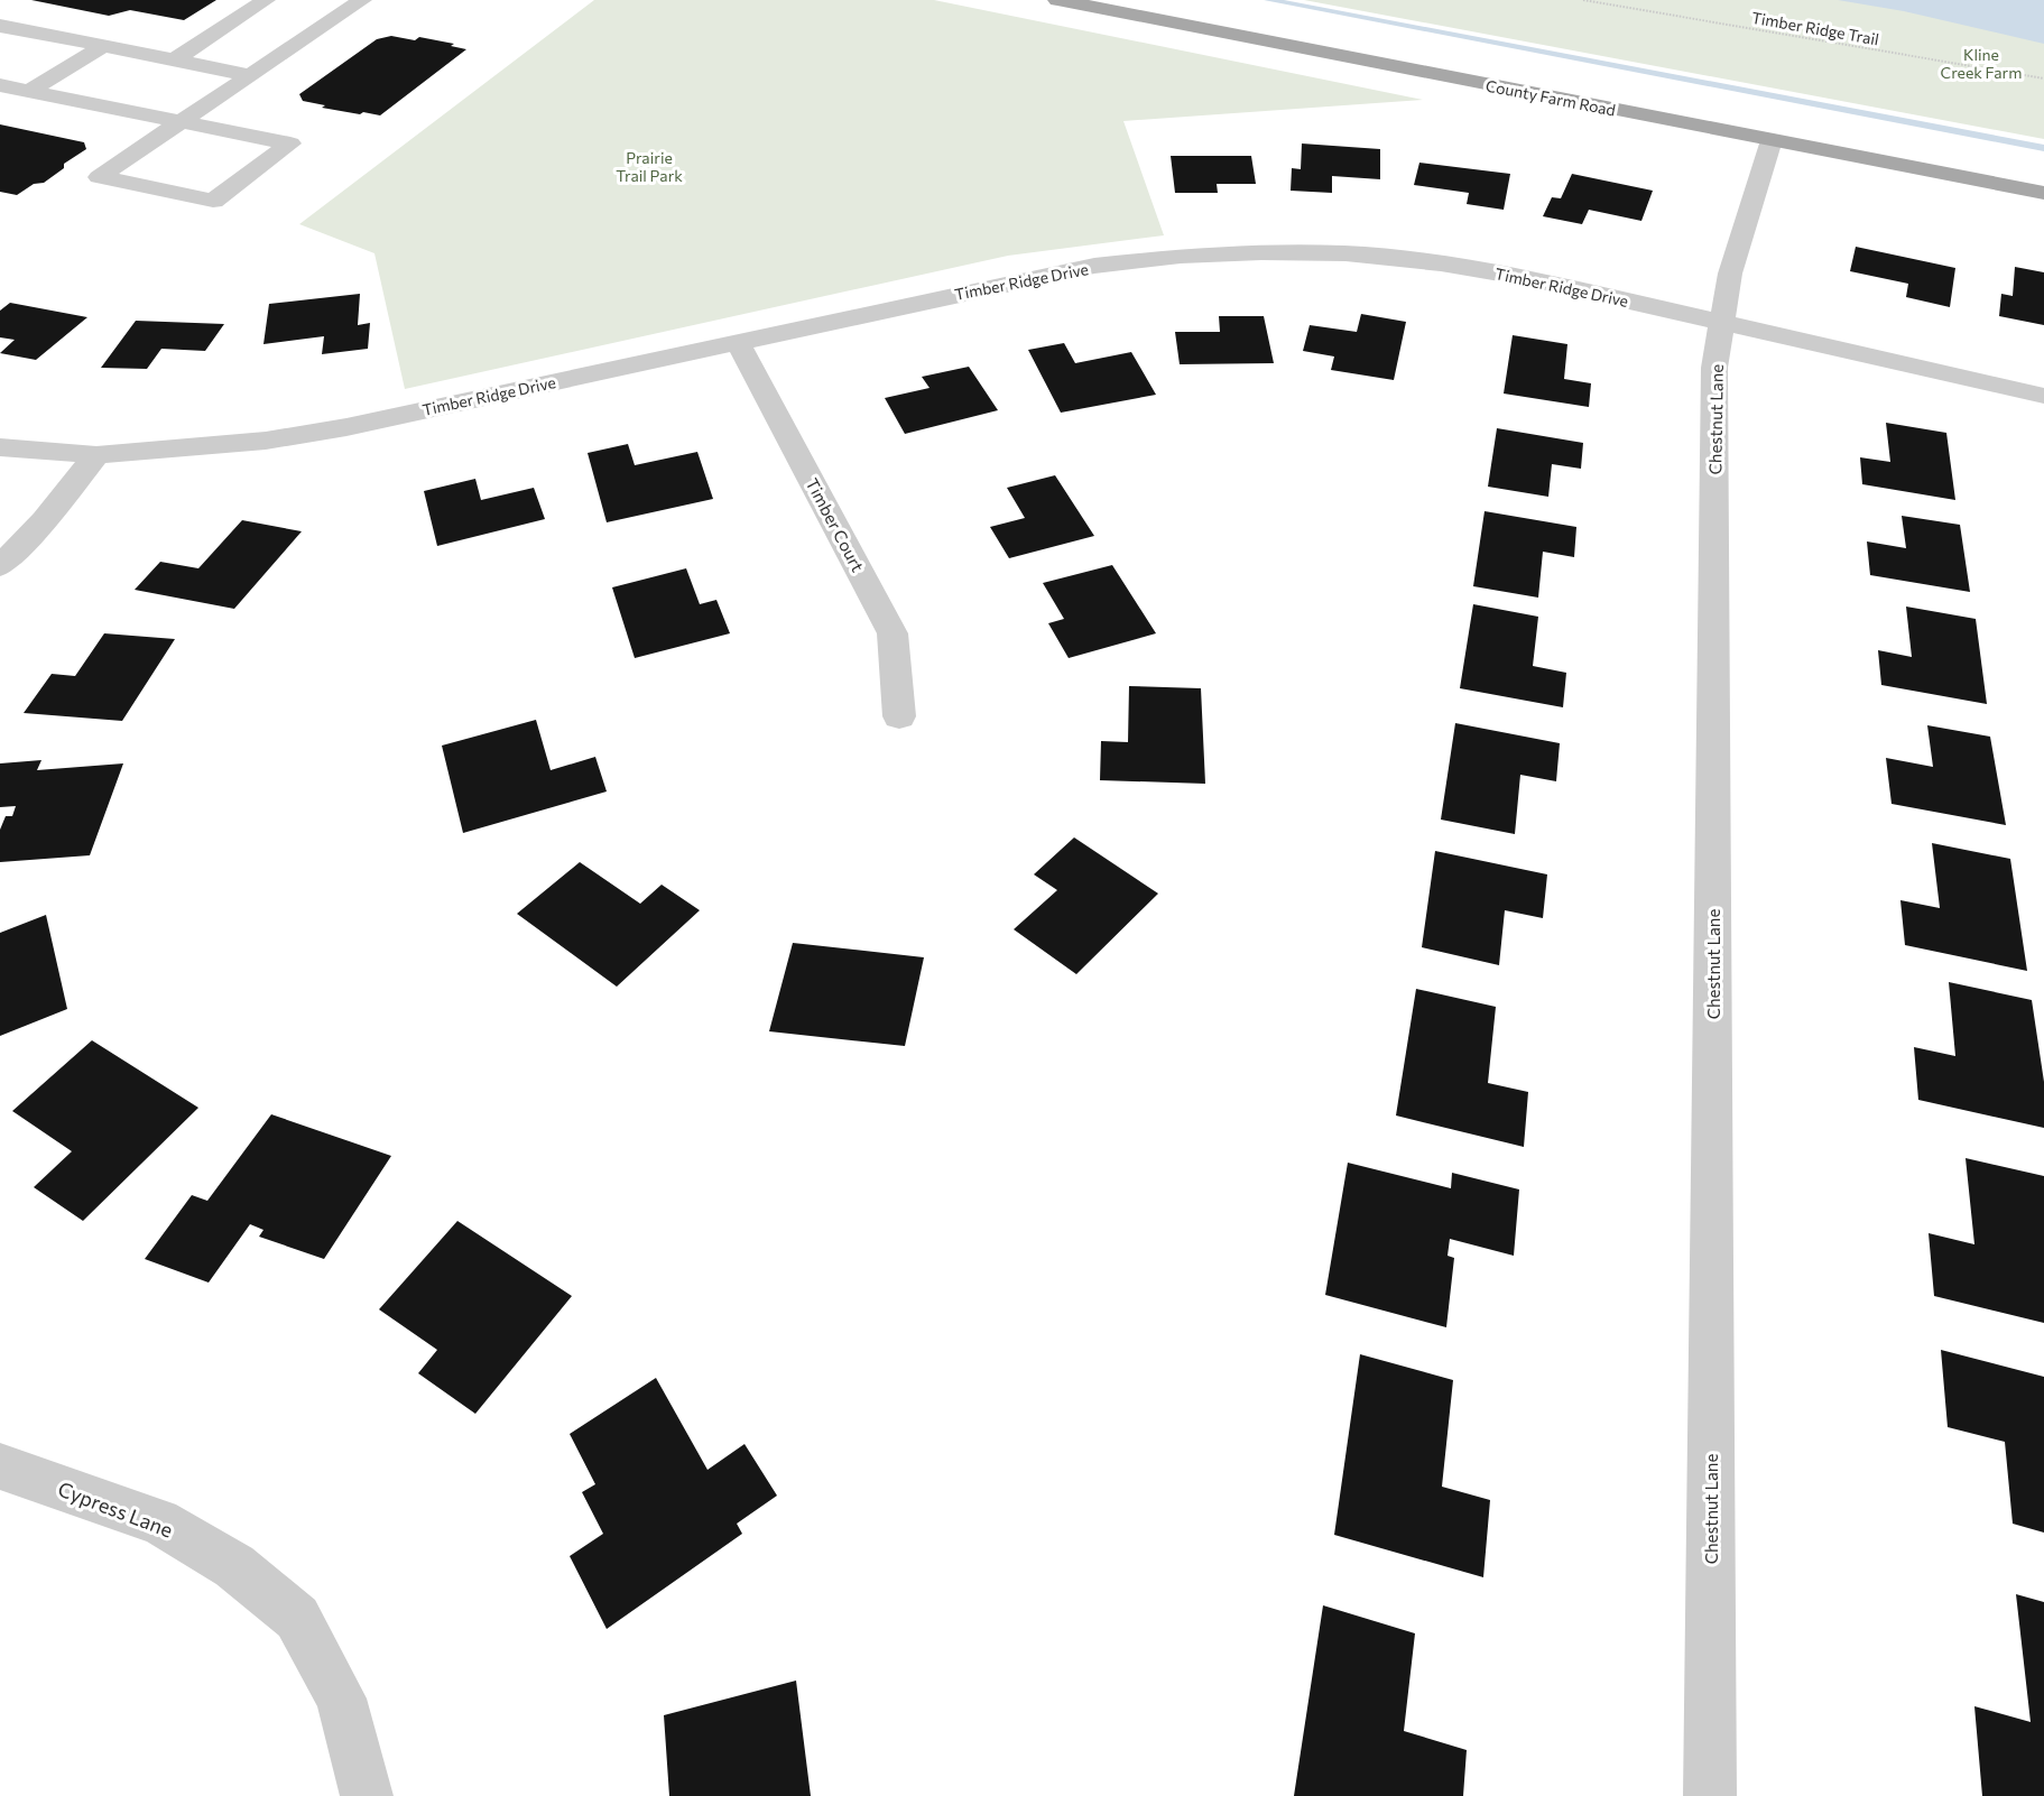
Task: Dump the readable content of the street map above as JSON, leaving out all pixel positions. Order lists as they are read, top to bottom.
{
  "streets": {
    "main road": ["County Farm Road"],
    "street": [
      "Timber Ridge Drive",
      "Chestnut Lane",
      "Timber Court",
      "Cypress Lane"
    ],
    "path": ["Timber Ridge Trail"]
  },
  "crossings": [
    ["County Farm Road", "Chestnut Lane"],
    ["Timber Ridge Drive", "Chestnut Lane"],
    ["Timber Ridge Drive", "Timber Court"]
  ],
  "parks": ["Kline Creek Farm", "Prairie Trail Park"]
}
